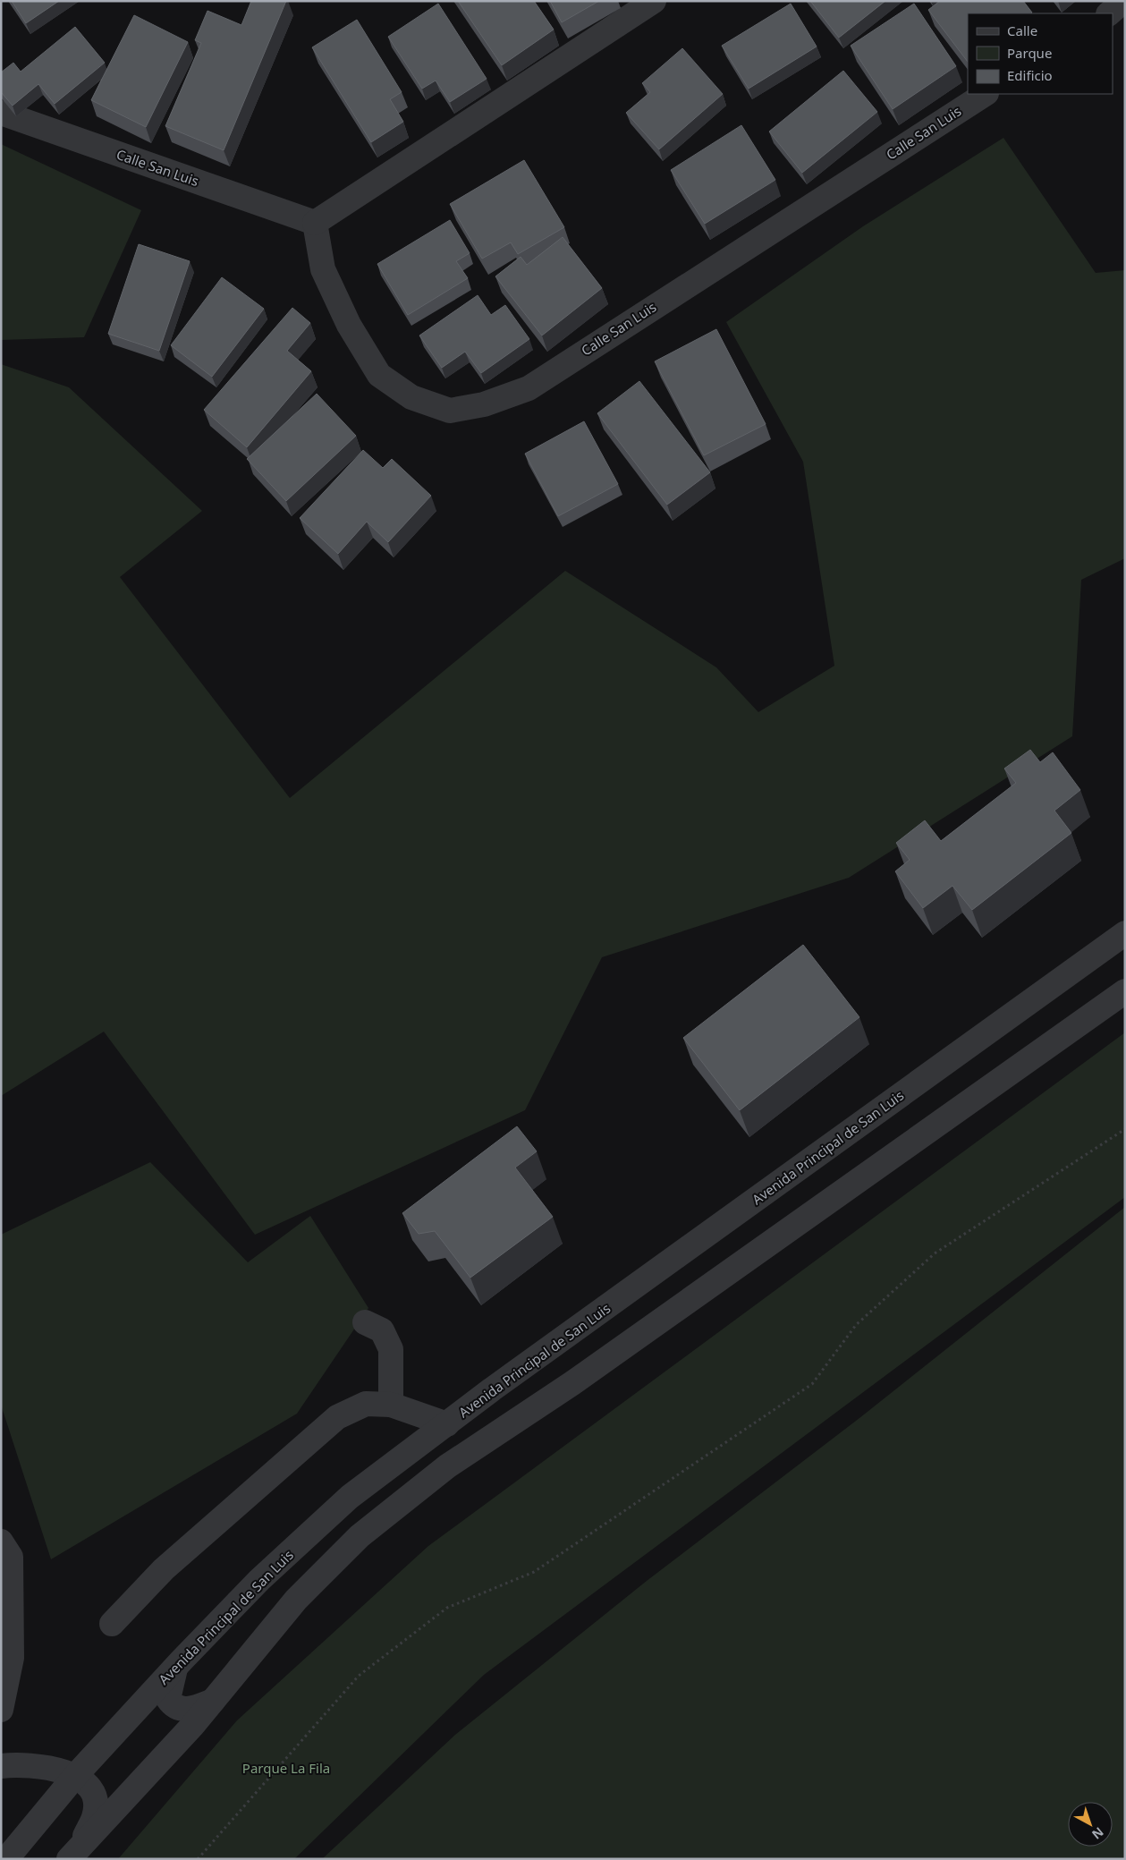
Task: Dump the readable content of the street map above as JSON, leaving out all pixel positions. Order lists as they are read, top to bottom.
{
  "streets": {
    "street": ["Calle San Luis", "Avenida Principal de San Luis"]
  },
  "parks": ["Parque La Fila"],
  "legend": ["Calle", "Parque", "Edificio"],
  "north": "bottom right"
}
